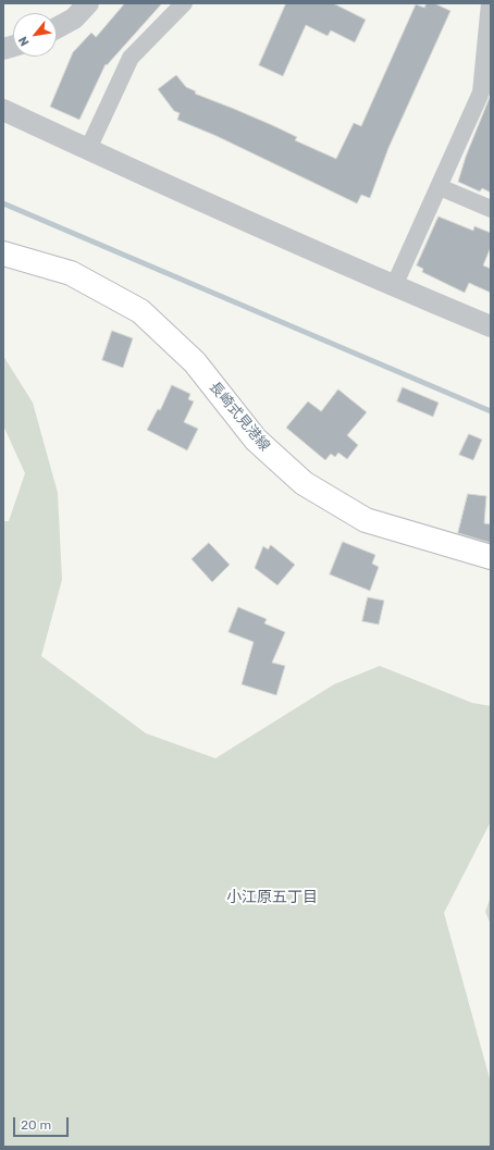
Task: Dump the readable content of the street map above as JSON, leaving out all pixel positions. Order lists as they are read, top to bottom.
{
  "streets": {
    "main road": ["長崎式見港線"]
  },
  "districts": ["小江原五丁目"],
  "scale_bar": "20 m",
  "north": "bottom left"
}
